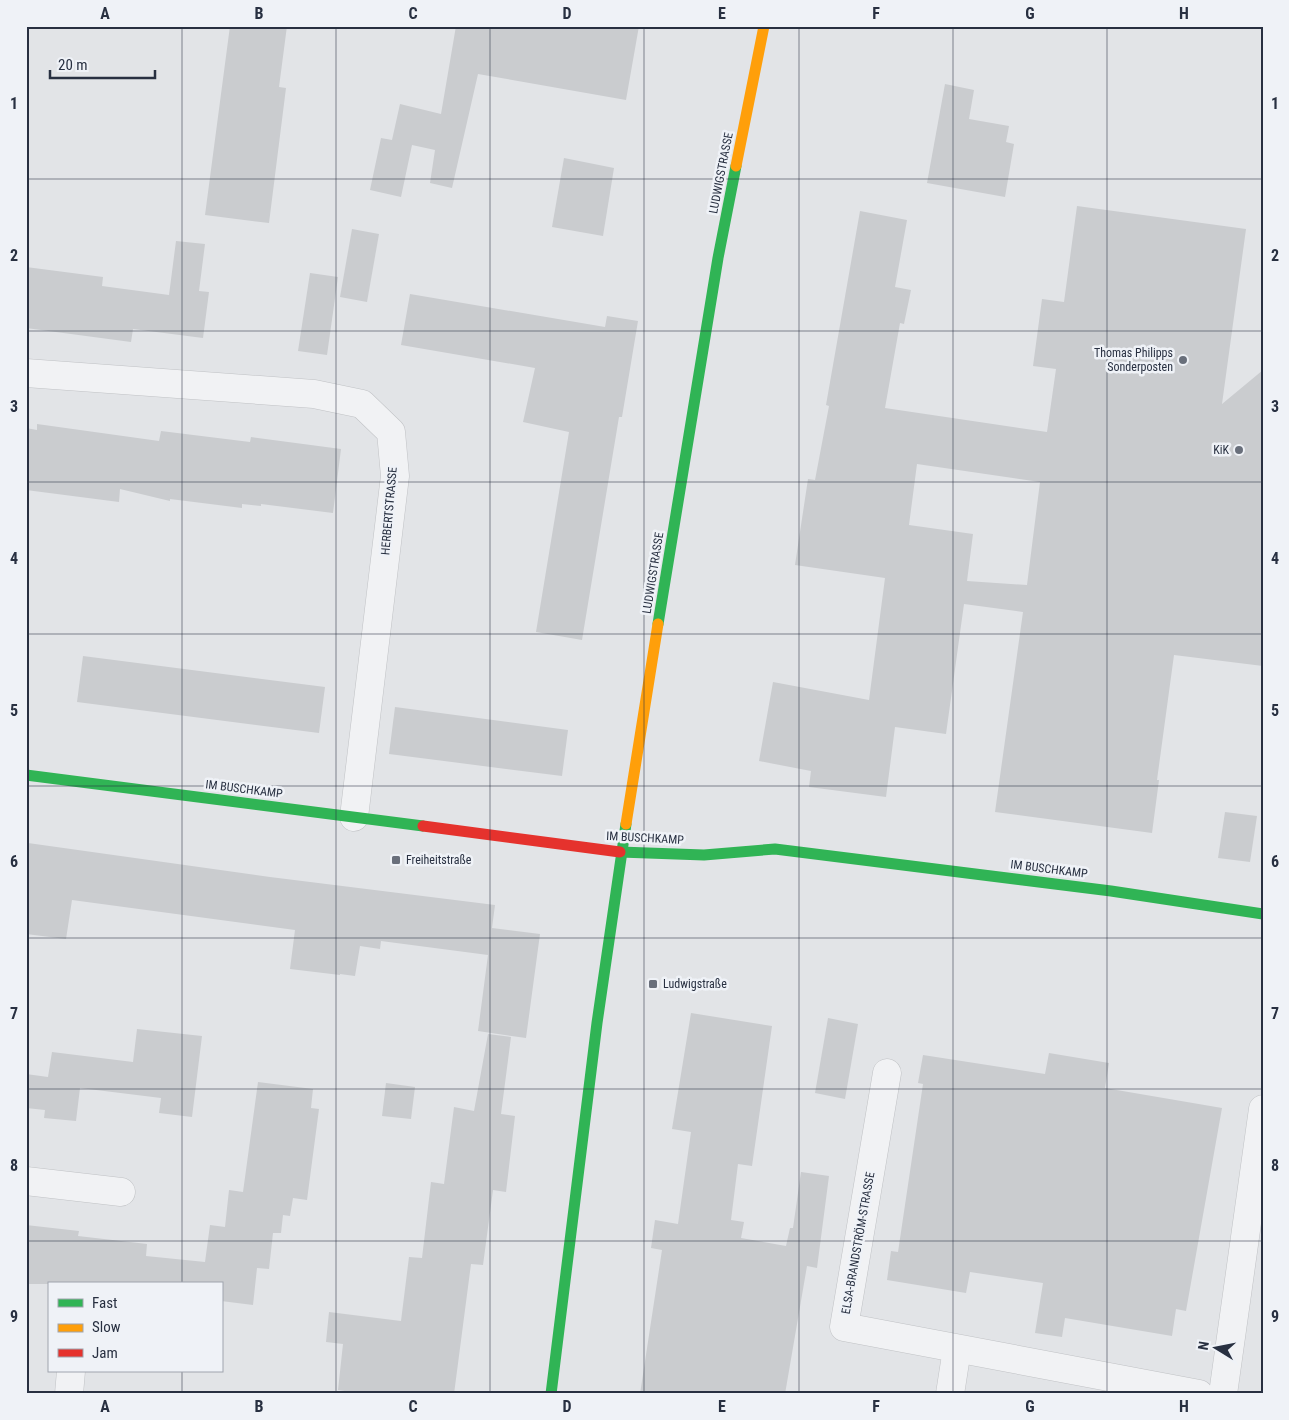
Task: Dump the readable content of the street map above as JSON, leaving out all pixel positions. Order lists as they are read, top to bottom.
{
  "streets": {
    "main road": ["LUDWIGSTRASSE", "IM BUSCHKAMP"],
    "street": ["HERBERTSTRASSE", "ELSA-BRANDSTRÖM-STRASSE"]
  },
  "crossings": [
    ["LUDWIGSTRASSE", "IM BUSCHKAMP"],
    ["HERBERTSTRASSE", "IM BUSCHKAMP"]
  ],
  "places": {
    "other": ["Thomas Philipps Sonderposten", "KiK"],
    "transit": ["Freiheitstraße", "Ludwigstraße"]
  },
  "legend": ["Fast", "Slow", "Jam"],
  "scale_bar": "20 m",
  "north": "left",
  "grid": {
    "columns": [
      "A",
      "B",
      "C",
      "D",
      "E",
      "F",
      "G",
      "H"
    ],
    "rows": [
      "1",
      "2",
      "3",
      "4",
      "5",
      "6",
      "7",
      "8",
      "9"
    ]
  }
}
